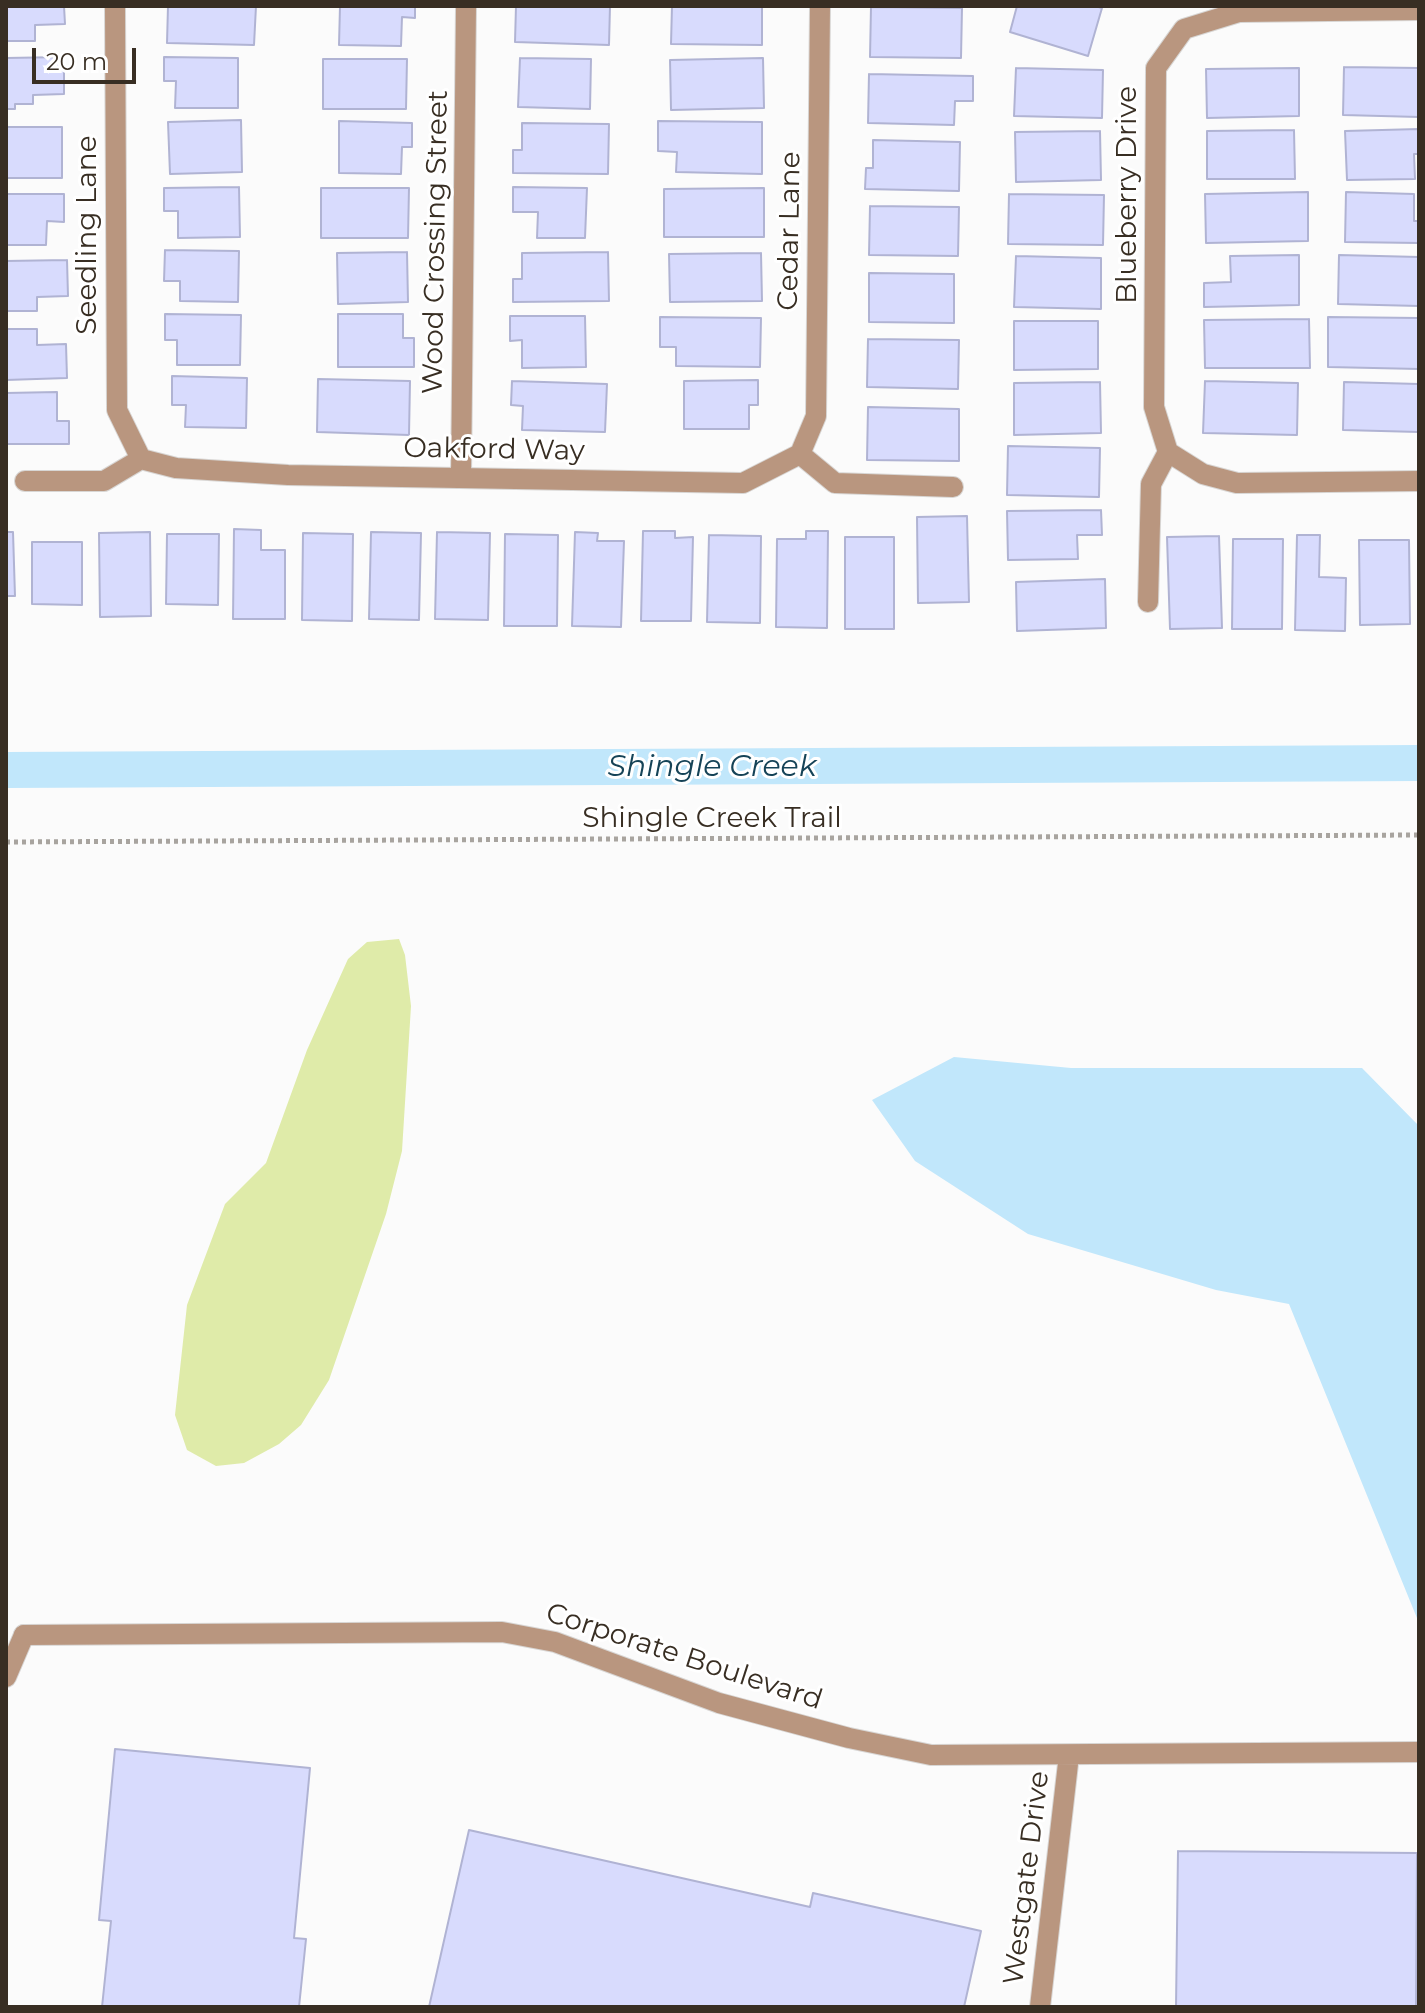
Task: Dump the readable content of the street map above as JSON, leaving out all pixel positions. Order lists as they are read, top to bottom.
{
  "streets": {
    "street": [
      "Blueberry Drive",
      "Cedar Lane",
      "Seedling Lane",
      "Wood Crossing Street",
      "Oakford Way",
      "Corporate Boulevard",
      "Westgate Drive"
    ],
    "path": ["Shingle Creek Trail"]
  },
  "crossings": [
    ["Cedar Lane", "Oakford Way"],
    ["Seedling Lane", "Oakford Way"],
    ["Wood Crossing Street", "Oakford Way"],
    ["Corporate Boulevard", "Westgate Drive"]
  ],
  "water": ["Shingle Creek"],
  "scale_bar": "20 m"
}
